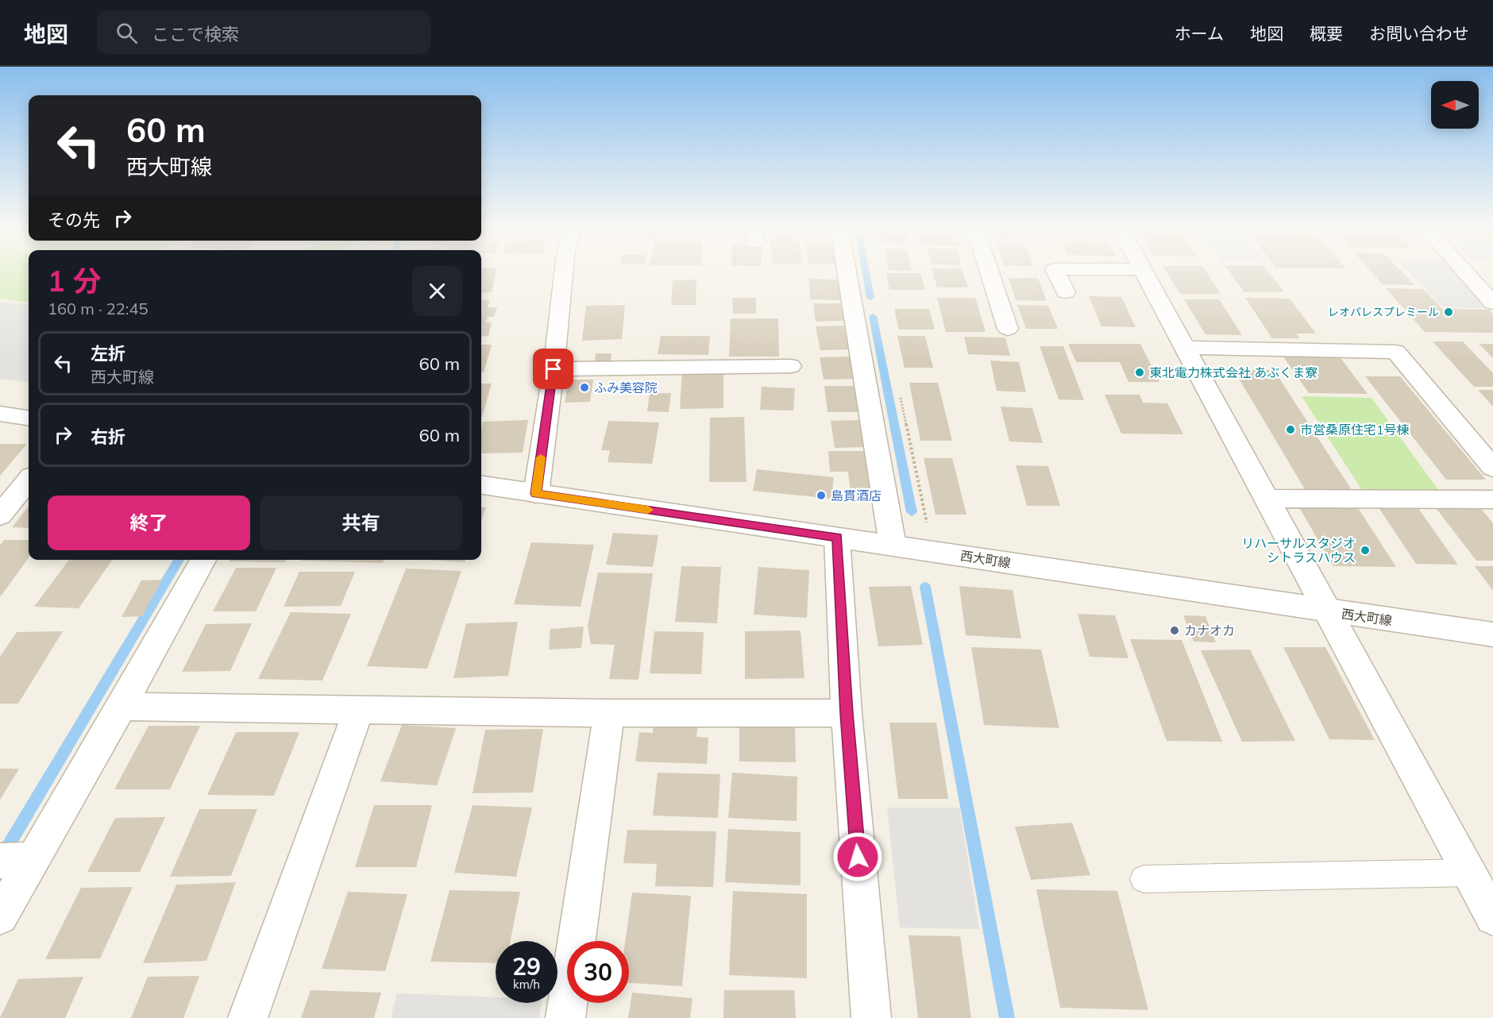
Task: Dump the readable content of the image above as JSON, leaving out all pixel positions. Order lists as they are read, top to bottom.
{
  "streets": {
    "street": ["西大町線"]
  },
  "places": [
    "レオパレスプレミール",
    "東北電力株式会社 あぶくま寮",
    "ふみ美容院",
    "市営桑原住宅1号棟",
    "島貫酒店",
    "リハーサルスタジオ シトラスハウス",
    "カナオカ"
  ],
  "north": "left",
  "page": {
    "header": "地図",
    "search": "ここで検索",
    "nav": [
      "ホーム",
      "地図",
      "概要",
      "お問い合わせ"
    ],
    "turn": ["60 m", "西大町線"],
    "then": "その先",
    "heading": ["1 分", "160 m · 22:45"],
    "list": [
      {
        "name": "左折",
        "note": "西大町線",
        "value": "60 m"
      },
      {
        "name": "右折",
        "value": "60 m"
      }
    ],
    "buttons": ["終了", "共有"],
    "speed": "29 km/h",
    "limit": "30"
  }
}
